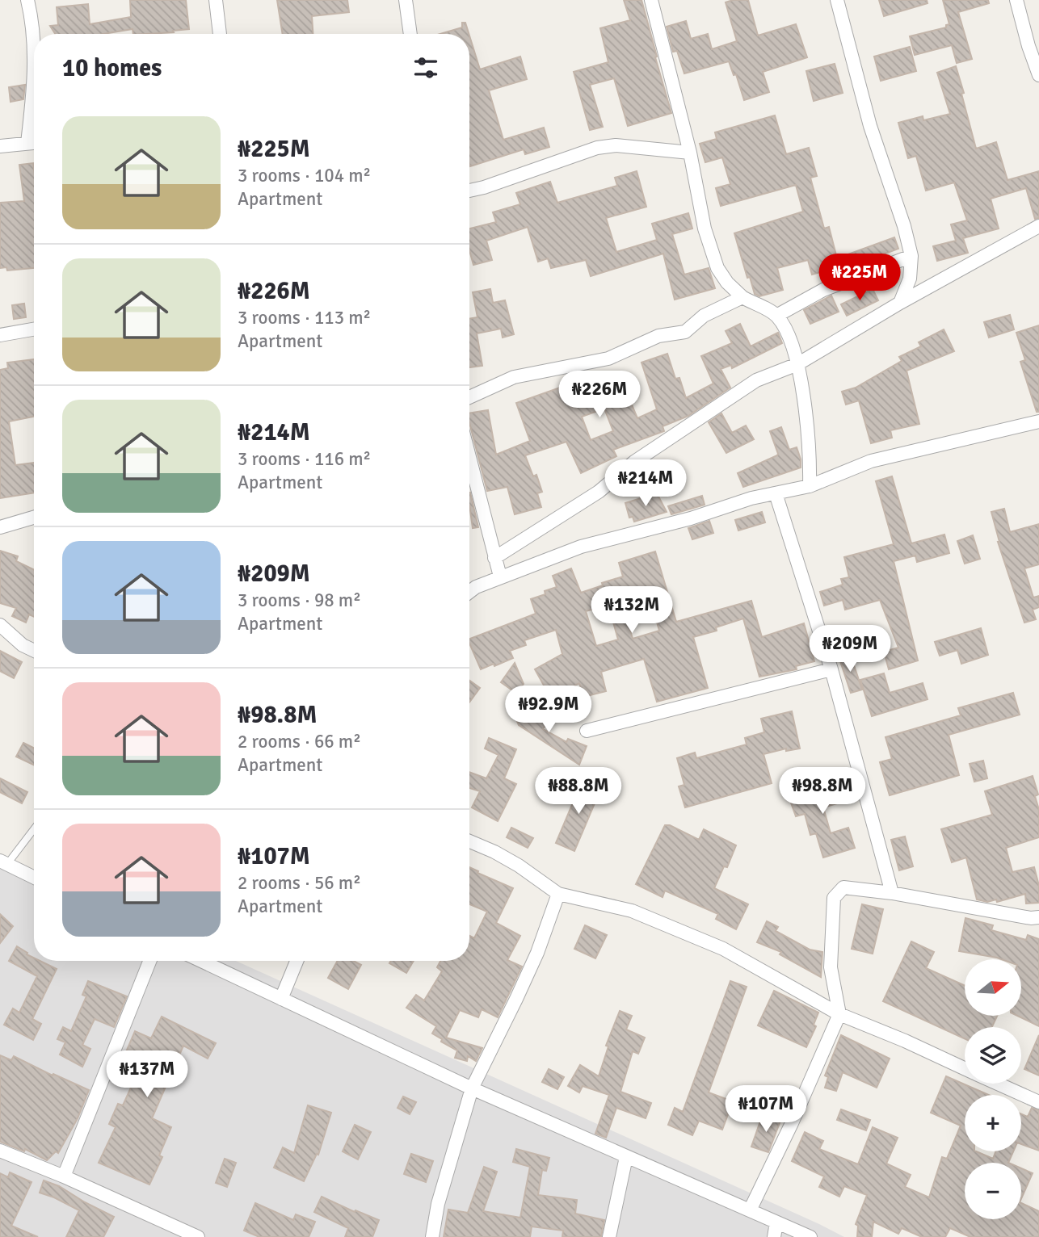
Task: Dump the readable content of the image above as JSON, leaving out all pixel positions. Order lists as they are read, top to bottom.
{
  "north": "right",
  "page": {
    "heading": "10 homes",
    "list": [
      {
        "name": "₦225M",
        "note": "3 rooms · 104 m² · Apartment"
      },
      {
        "name": "₦226M",
        "note": "3 rooms · 113 m² · Apartment"
      },
      {
        "name": "₦214M",
        "note": "3 rooms · 116 m² · Apartment"
      },
      {
        "name": "₦209M",
        "note": "3 rooms · 98 m² · Apartment"
      },
      {
        "name": "₦98.8M",
        "note": "2 rooms · 66 m² · Apartment"
      },
      {
        "name": "₦107M",
        "note": "2 rooms · 56 m² · Apartment"
      }
    ],
    "price": [
      "₦225M",
      "₦226M",
      "₦214M",
      "₦132M",
      "₦209M",
      "₦92.9M",
      "₦88.8M",
      "₦98.8M",
      "₦137M",
      "₦107M"
    ],
    "map_buttons": ["+", "−"]
  }
}
